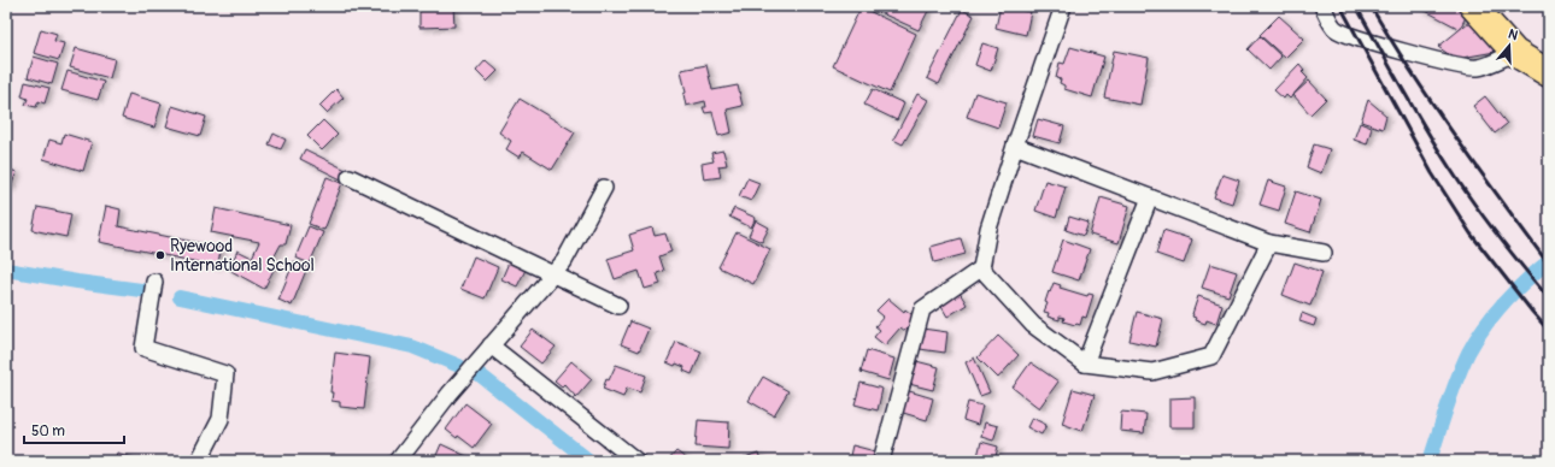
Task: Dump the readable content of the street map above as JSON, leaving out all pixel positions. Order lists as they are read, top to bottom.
{
  "places": ["Ryewood International School"],
  "scale_bar": "50 m",
  "north": "top"
}
